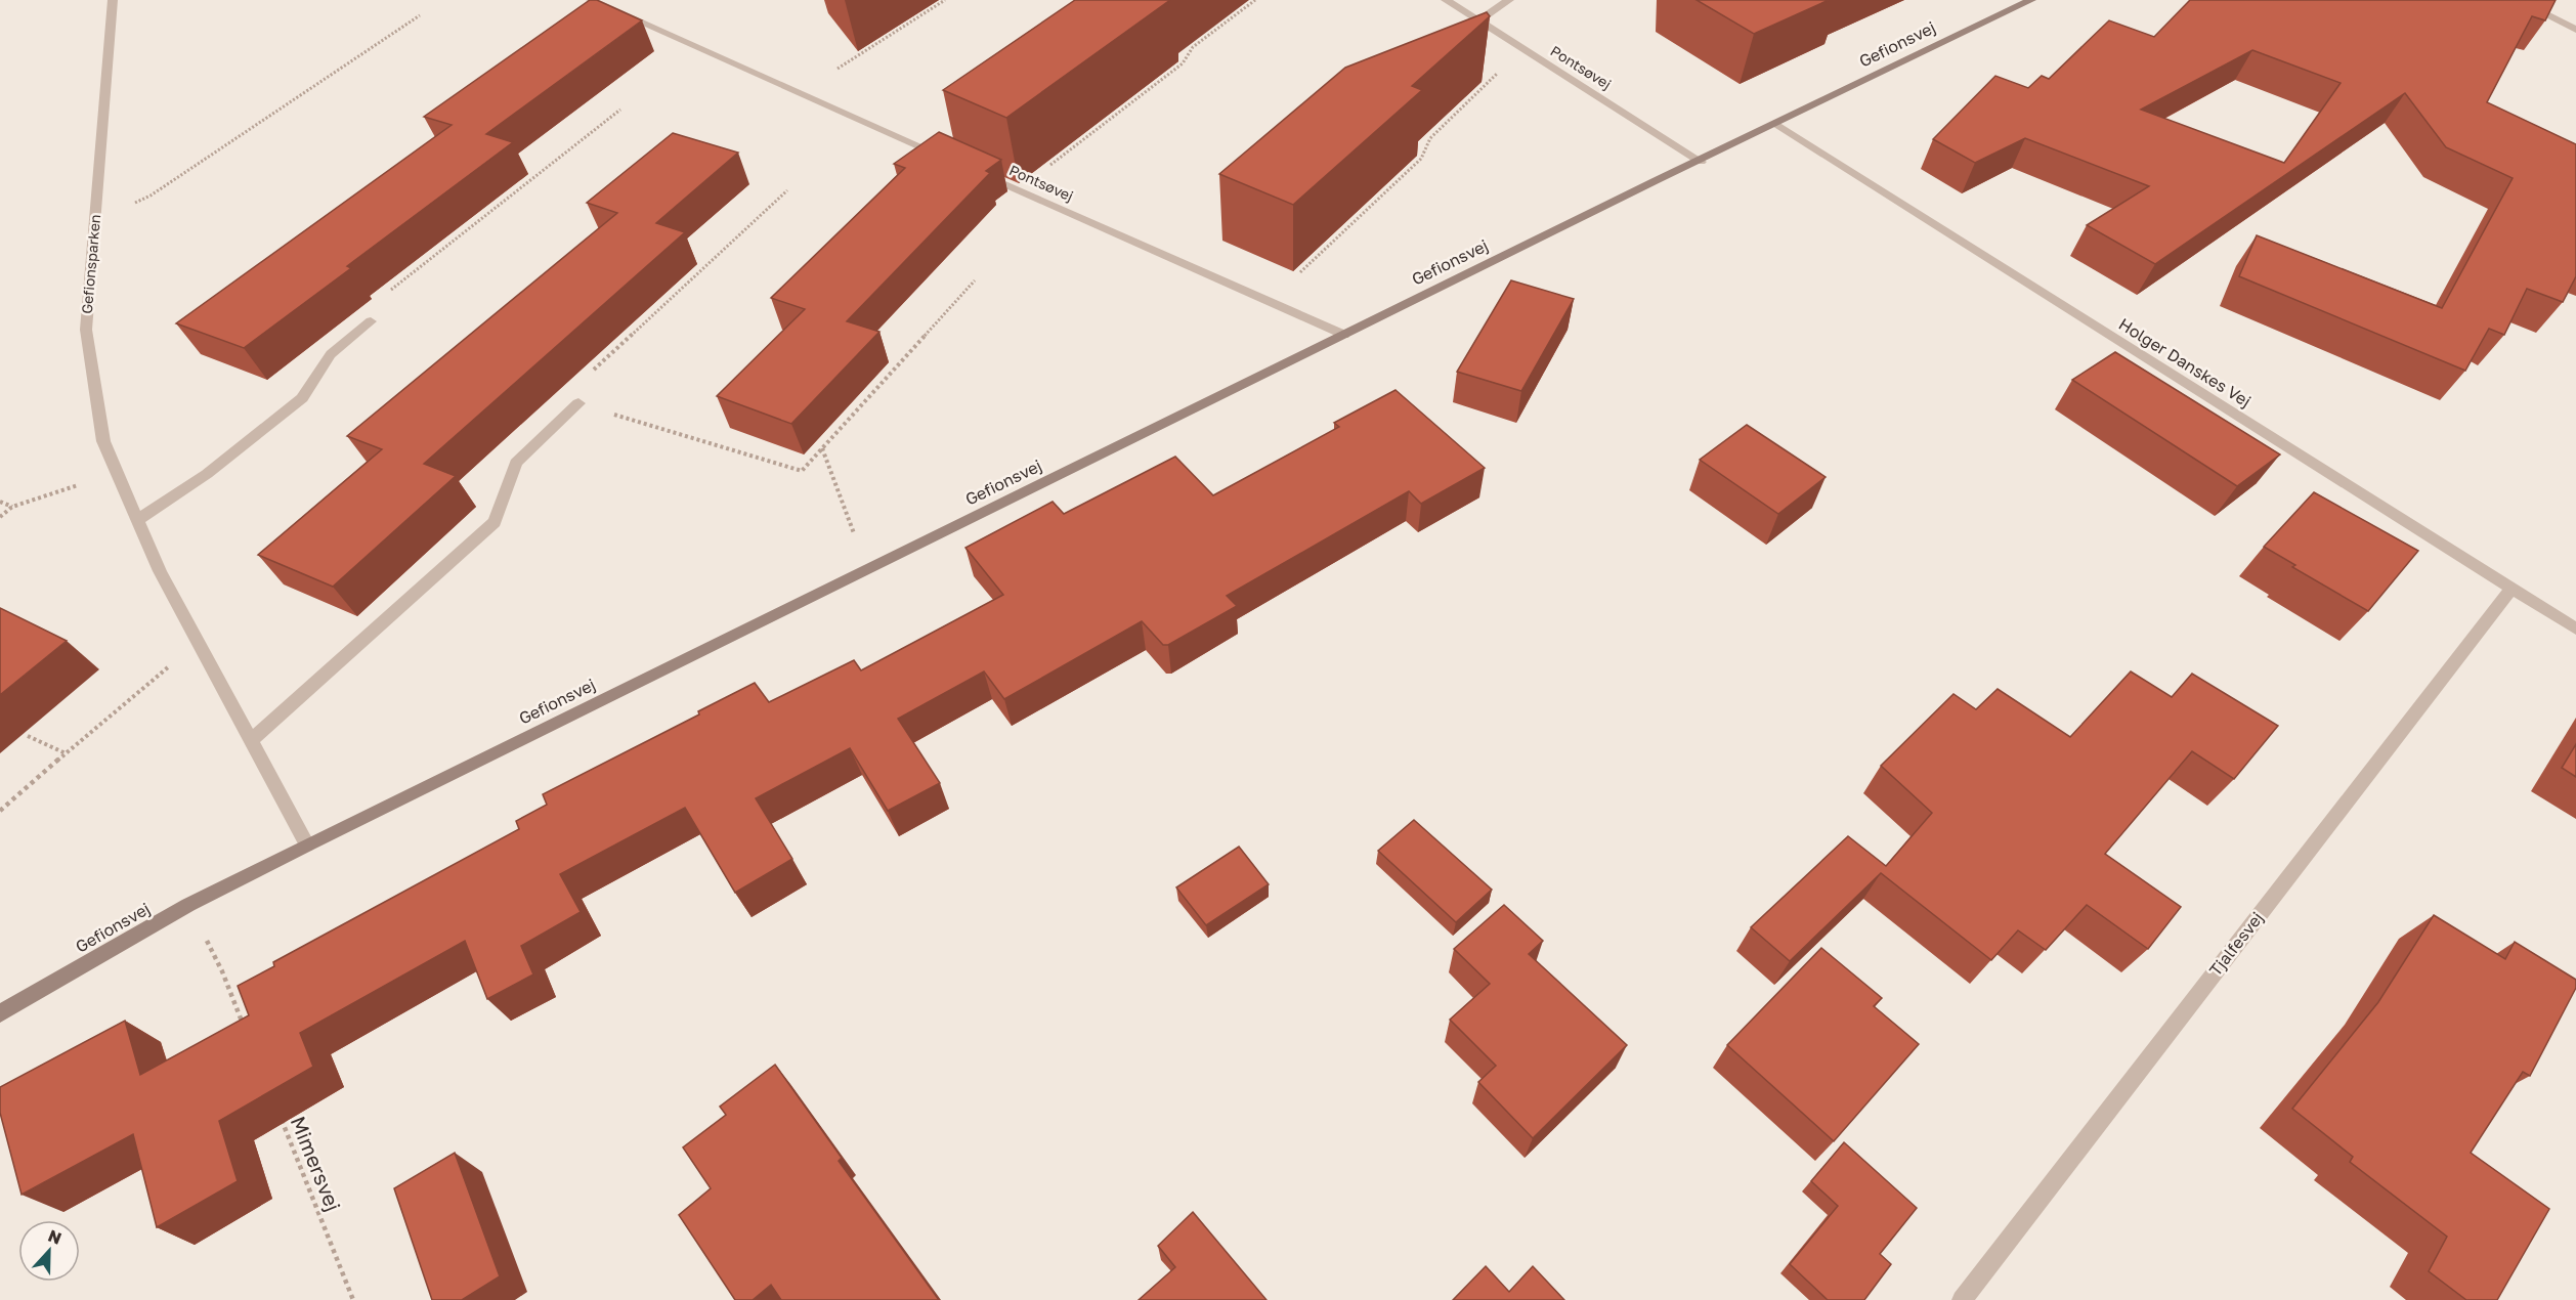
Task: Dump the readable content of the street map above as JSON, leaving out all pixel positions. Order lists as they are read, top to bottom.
{
  "streets": {
    "main road": ["Gefionsvej"],
    "street": [
      "Pontsøvej",
      "Gefionsparken",
      "Holger Danskes Vej",
      "Tjalfesvej"
    ],
    "path": ["Mimersvej"]
  },
  "crossings": [
    ["Gefionsvej", "Pontsøvej"],
    ["Gefionsvej", "Gefionsparken"],
    ["Gefionsvej", "Holger Danskes Vej"],
    ["Holger Danskes Vej", "Tjalfesvej"]
  ],
  "north": "top"
}
